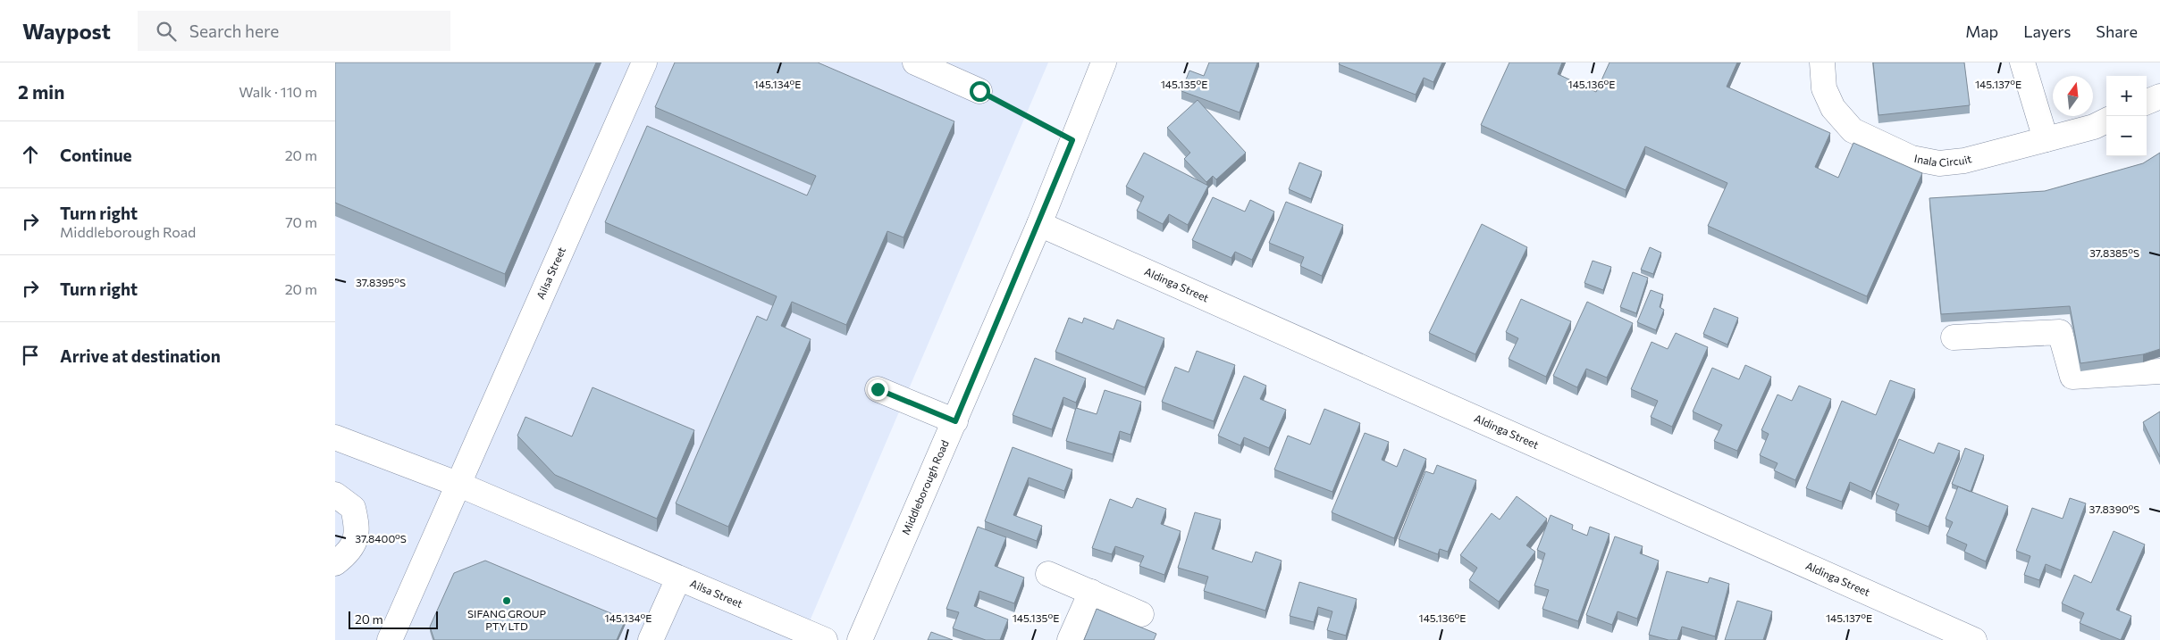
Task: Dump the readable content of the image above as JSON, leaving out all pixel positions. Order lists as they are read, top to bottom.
{
  "streets": {
    "street": [
      "Inala Circuit",
      "Ailsa Street",
      "Aldinga Street",
      "Middleborough Road"
    ]
  },
  "crossings": [
    ["Aldinga Street", "Middleborough Road"]
  ],
  "places": ["SIFANG GROUP PTY LTD"],
  "scale_bar": "20 m",
  "north": "top",
  "page": {
    "header": "Waypost",
    "search": "Search here",
    "nav": ["Map", "Layers", "Share"],
    "heading": ["2 min", "Walk · 110 m"],
    "map_buttons": ["+", "−"],
    "list": [
      ["Continue", "20 m"],
      ["Turn right", "Middleborough Road", "70 m"],
      ["Turn right", "20 m"],
      "Arrive at destination"
    ],
    "scale": "20 m"
  },
  "coordinates": [
    "145.134°E",
    "145.135°E",
    "145.136°E",
    "145.137°E",
    "37.8385°S",
    "37.8395°S",
    "37.8390°S",
    "37.8400°S"
  ]
}
